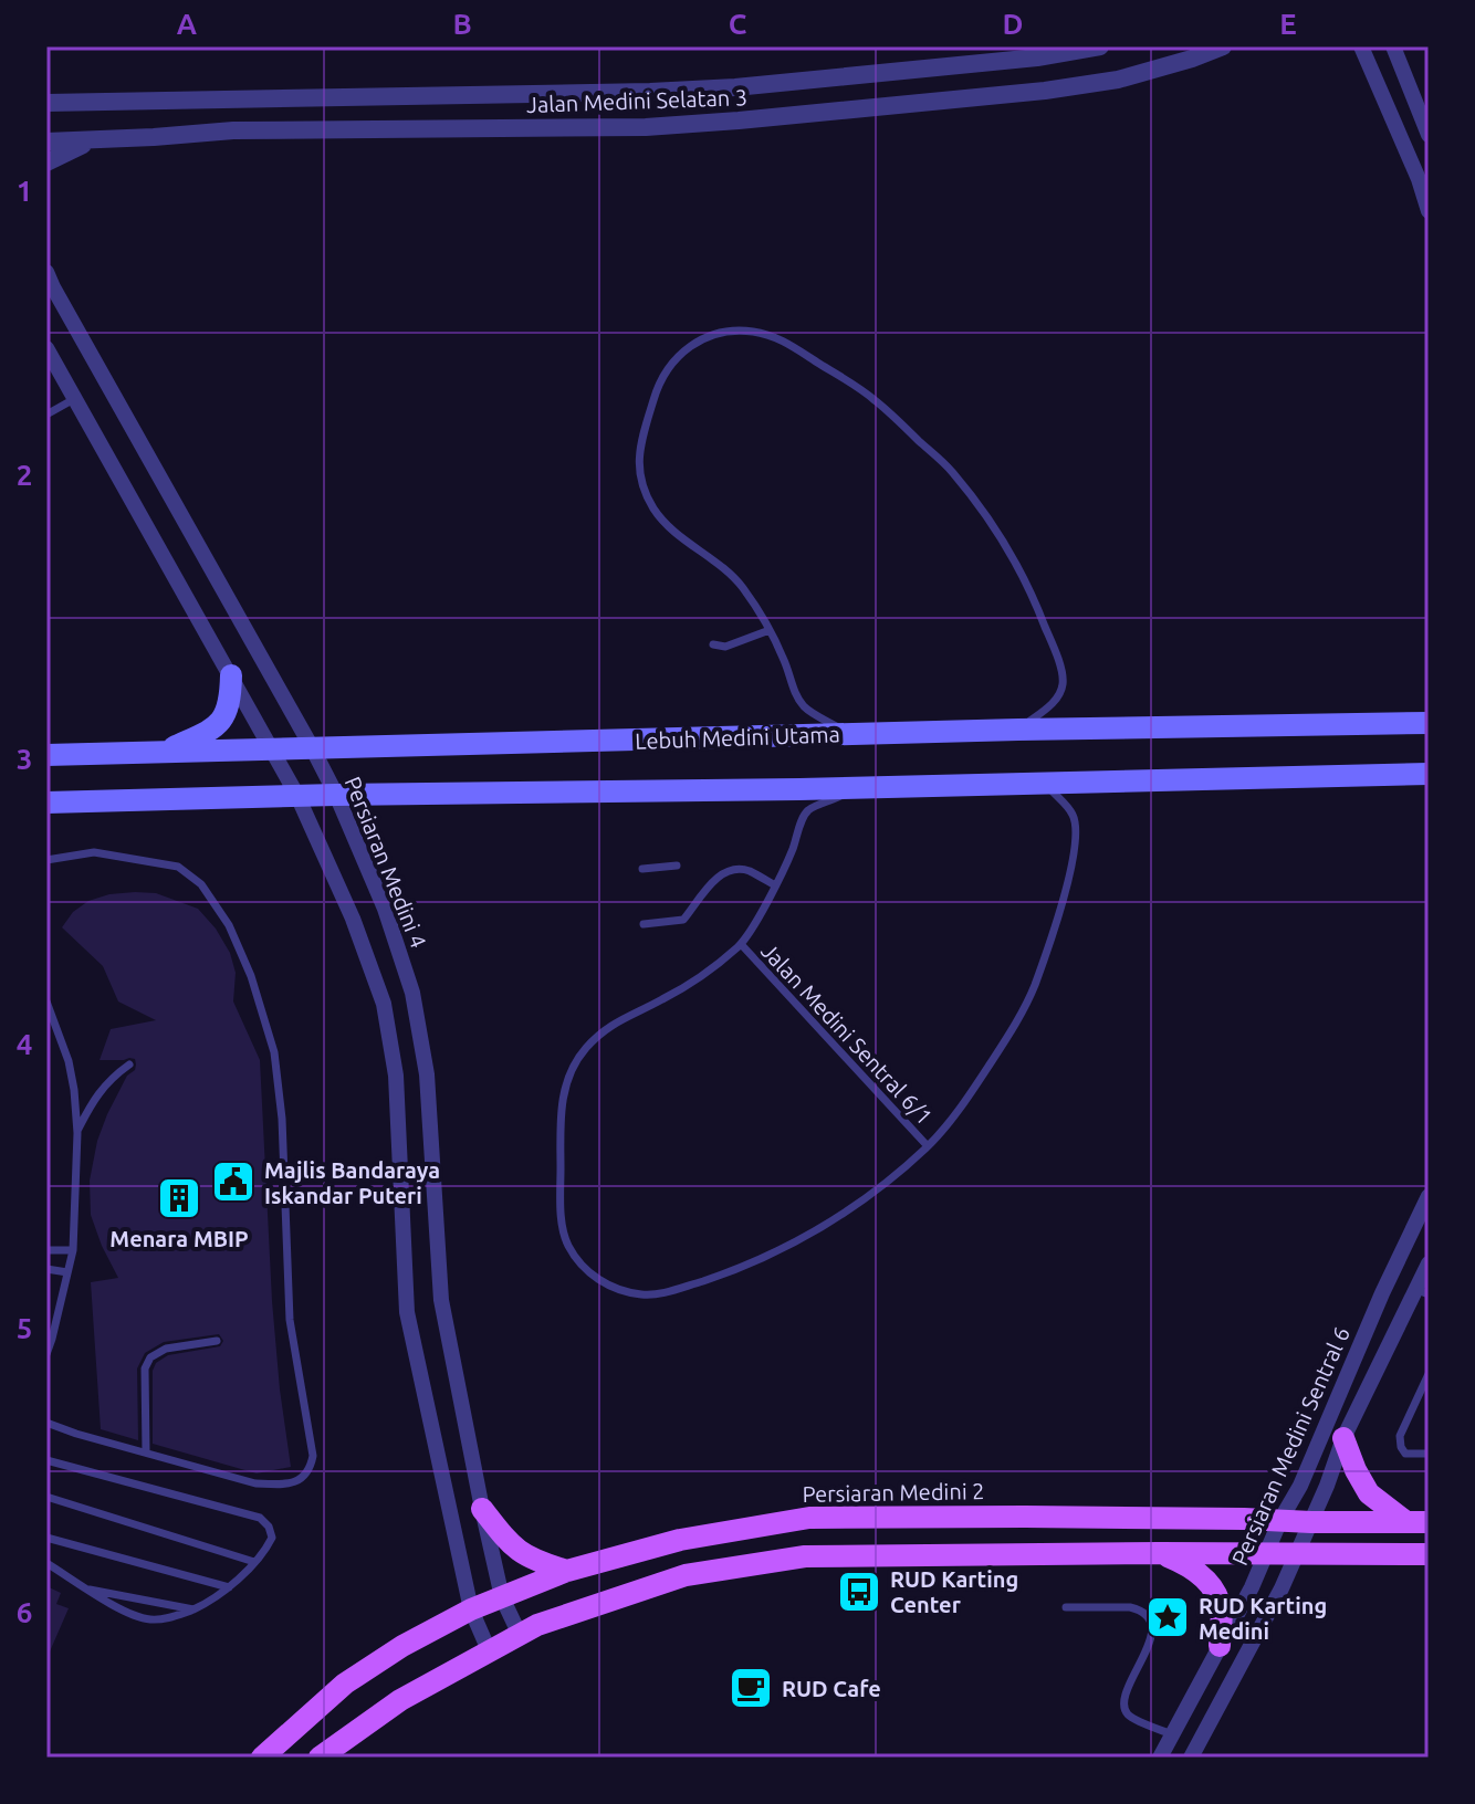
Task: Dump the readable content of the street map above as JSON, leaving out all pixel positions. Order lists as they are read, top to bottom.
{
  "streets": {
    "main road": ["Lebuh Medini Utama", "Persiaran Medini 2"],
    "street": ["Jalan Medini Selatan 3", "Persiaran Medini 4", "Persiaran Medini Sentral 6"],
    "lane": ["Jalan Medini Sentral 6/1"]
  },
  "crossings": [
    ["Lebuh Medini Utama", "Persiaran Medini 4"],
    ["Persiaran Medini 4", "Persiaran Medini 2"],
    ["Persiaran Medini Sentral 6", "Persiaran Medini 2"]
  ],
  "places": {
    "public building": ["Majlis Bandaraya Iskandar Puteri"],
    "building": ["Menara MBIP"],
    "bus stop": ["RUD Karting Center"],
    "place": ["RUD Karting Medini"],
    "cafe": ["RUD Cafe"]
  },
  "grid": {
    "columns": [
      "A",
      "B",
      "C",
      "D",
      "E"
    ],
    "rows": [
      "1",
      "2",
      "3",
      "4",
      "5",
      "6"
    ]
  }
}
